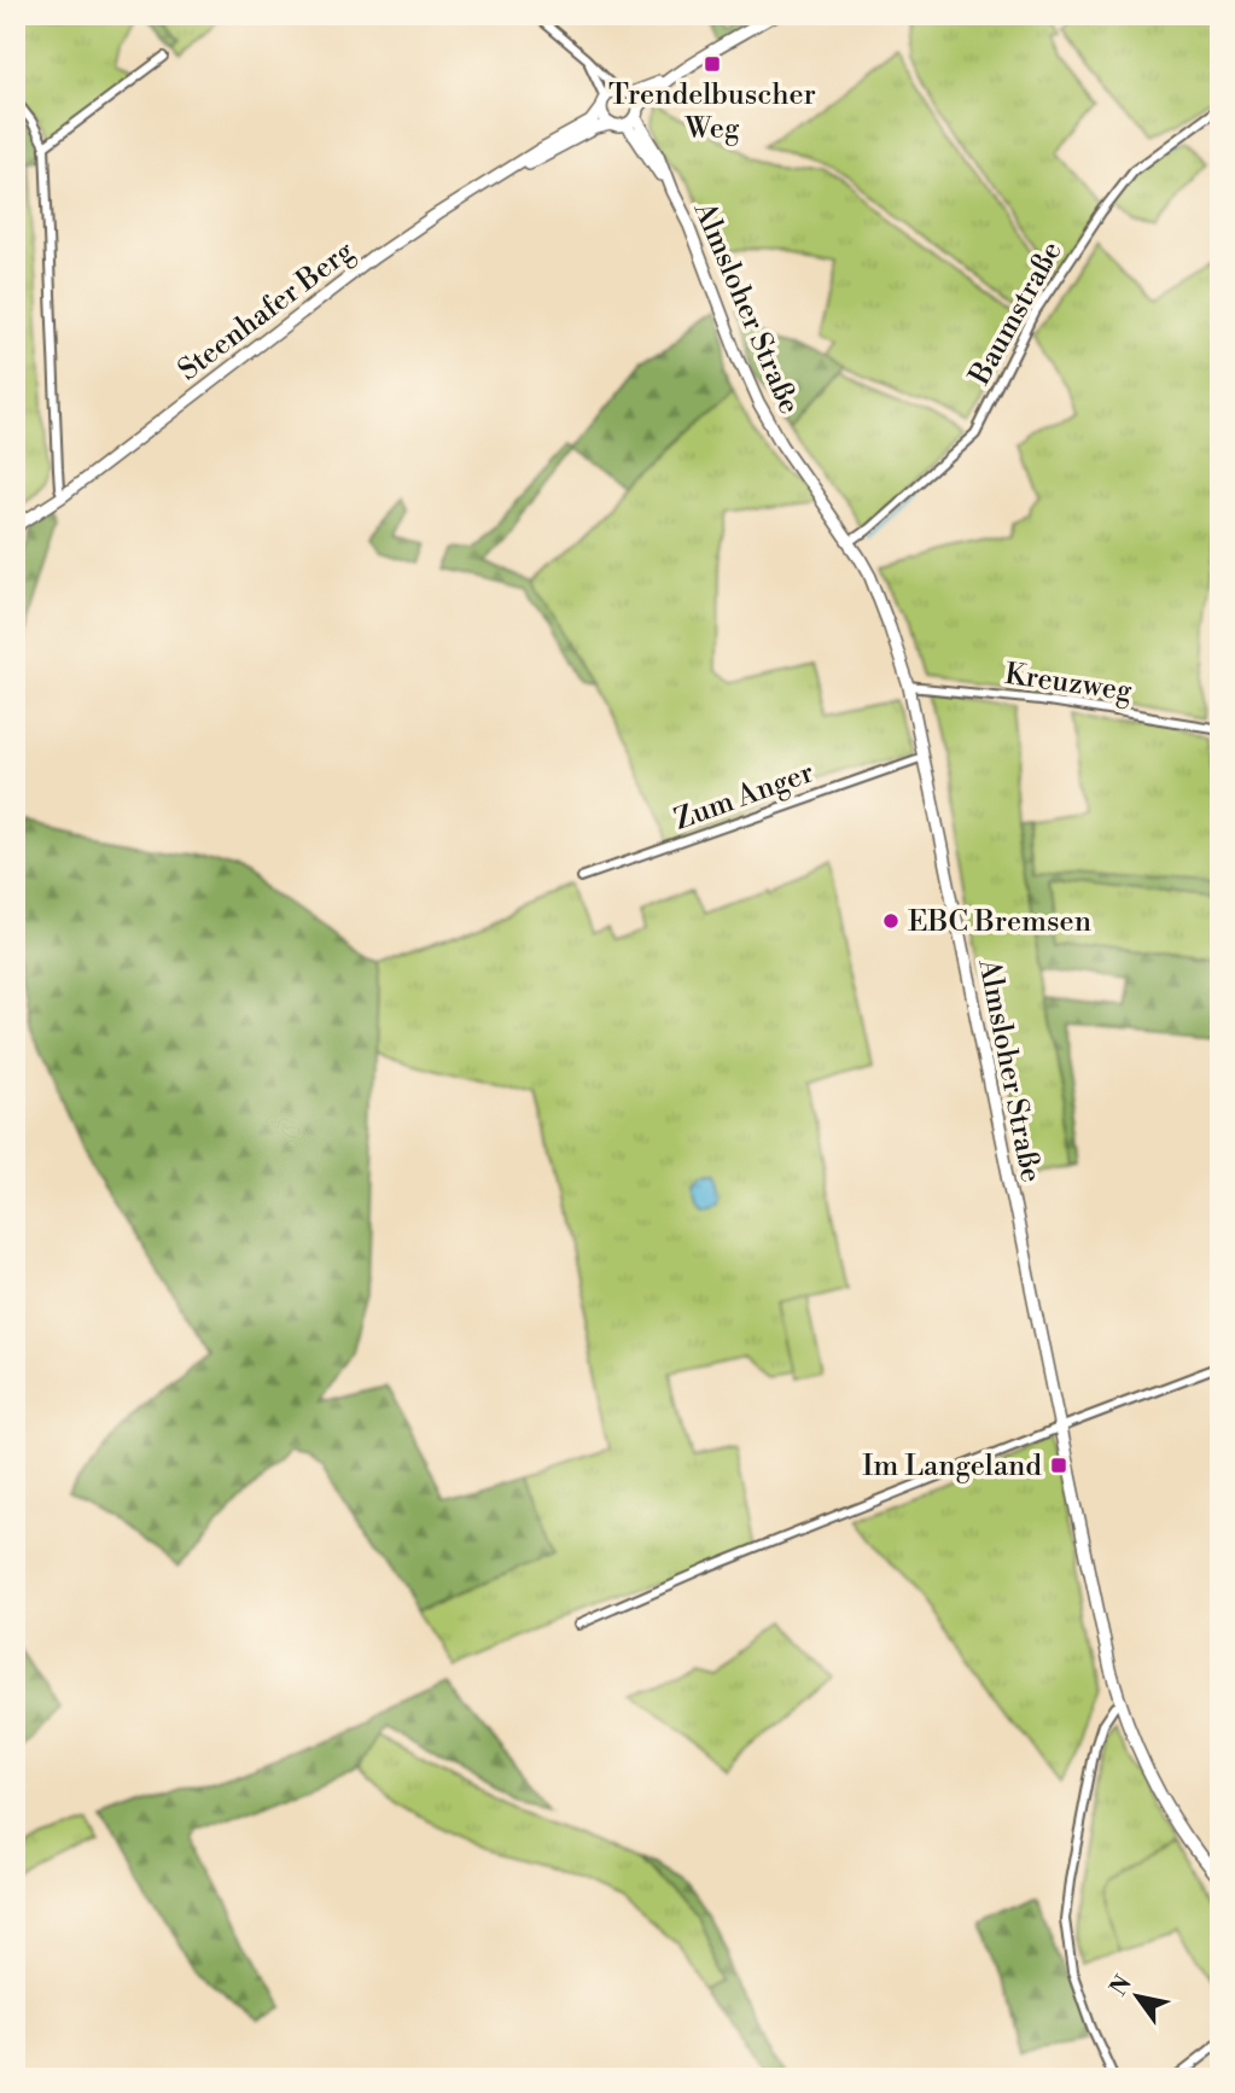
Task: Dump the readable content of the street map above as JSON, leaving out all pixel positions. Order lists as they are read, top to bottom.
{
  "streets": {
    "street": [
      "Almsloher Straße",
      "Steenhafer Berg",
      "Baumstraße",
      "Kreuzweg",
      "Zum Anger"
    ]
  },
  "crossings": [
    ["Almsloher Straße", "Steenhafer Berg"],
    ["Almsloher Straße", "Baumstraße"],
    ["Almsloher Straße", "Kreuzweg"],
    ["Almsloher Straße", "Zum Anger"]
  ],
  "places": {
    "transit": ["Trendelbuscher Weg", "Im Langeland"],
    "other": ["EBC Bremsen"]
  },
  "north": "top left"
}
